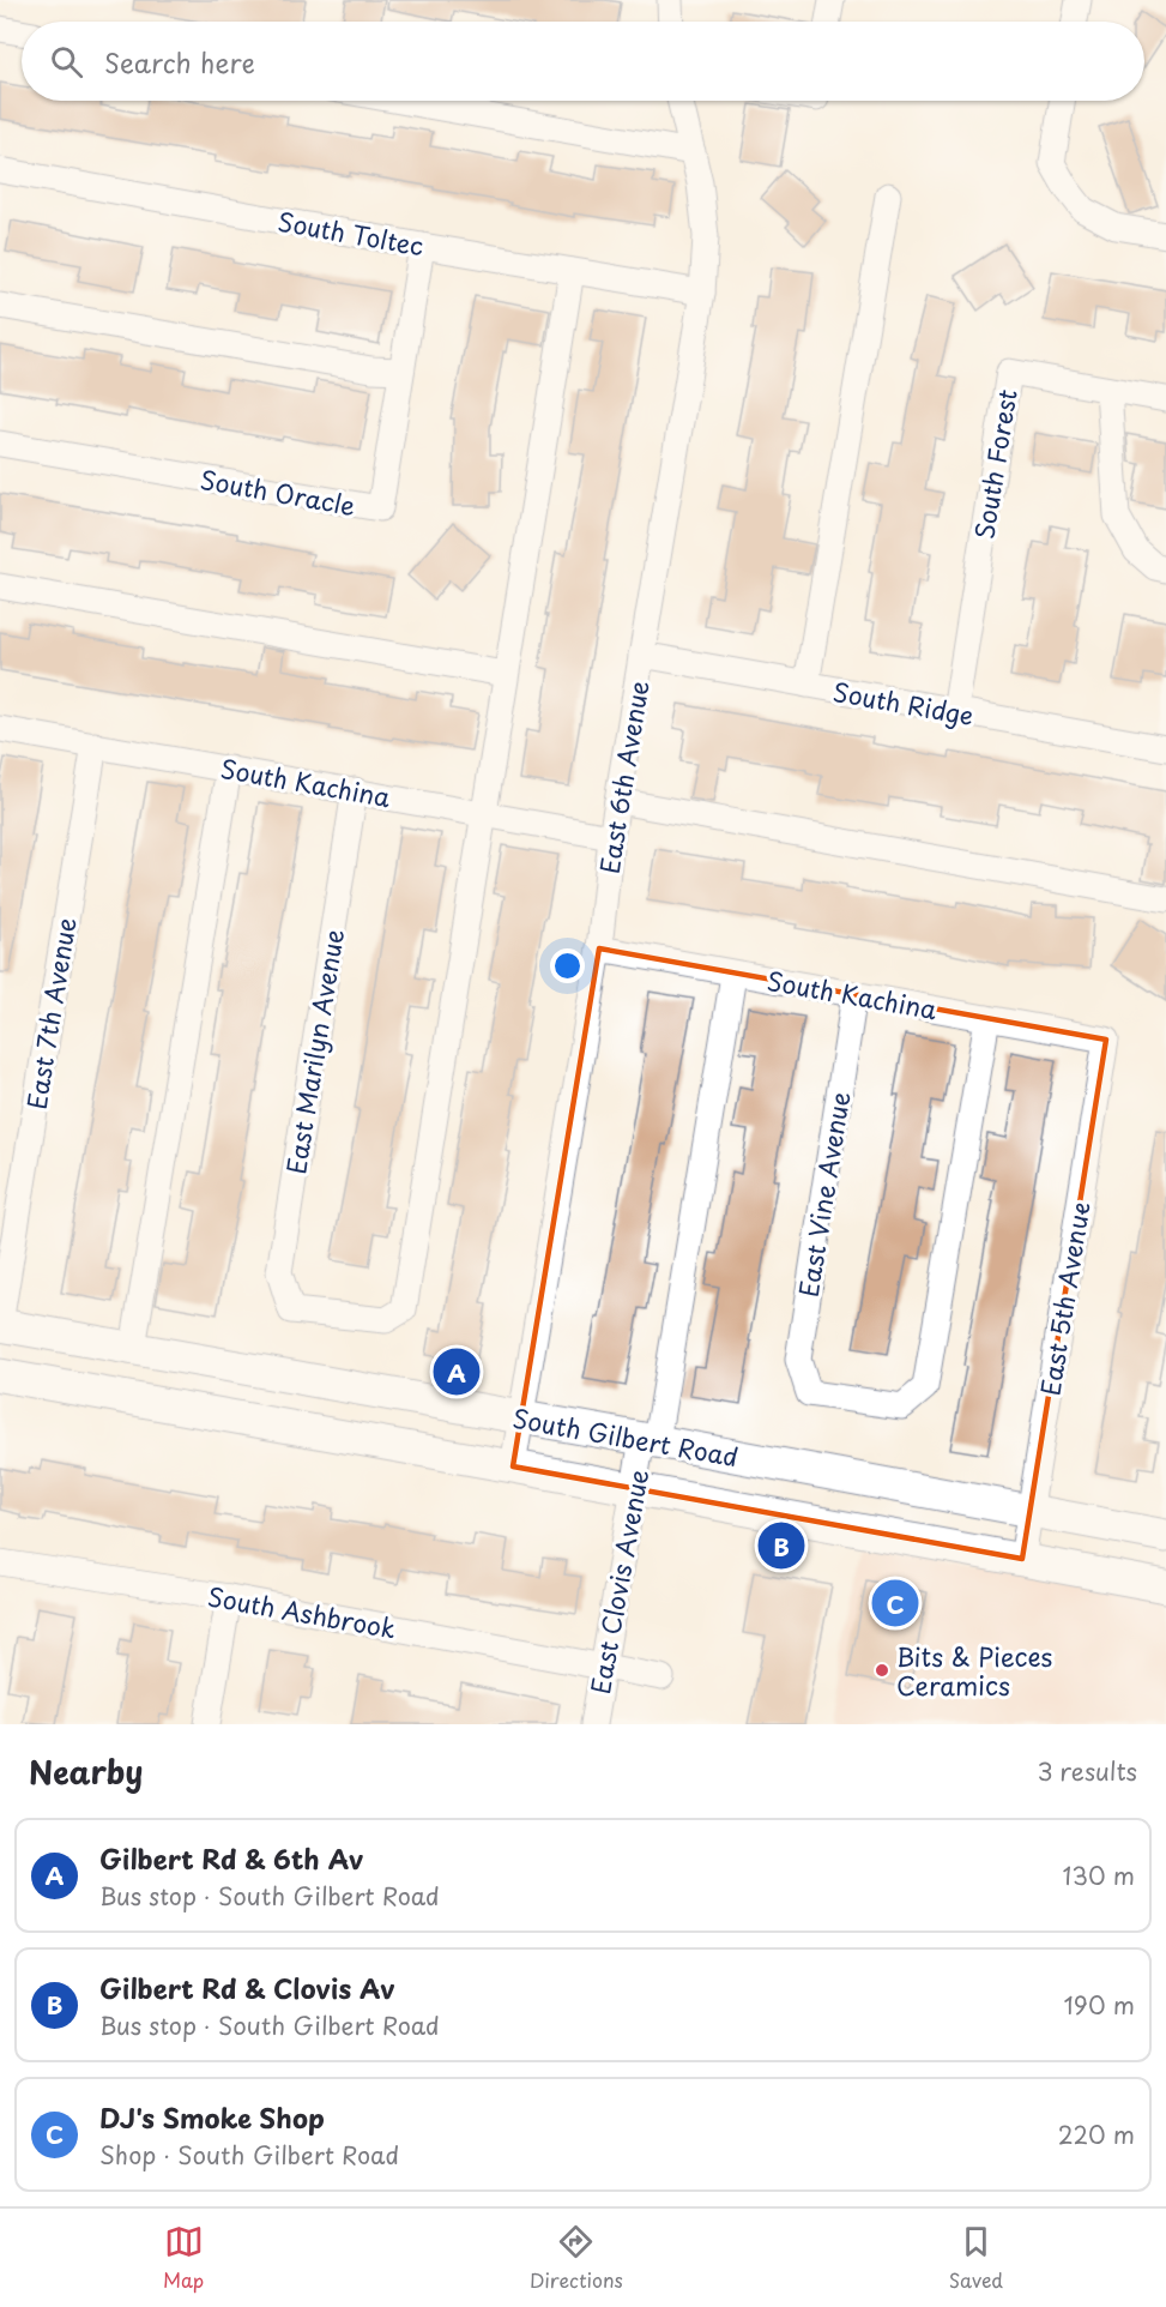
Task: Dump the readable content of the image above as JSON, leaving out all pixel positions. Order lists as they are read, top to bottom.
{
  "streets": {
    "main road": ["South Gilbert Road"],
    "street": [
      "South Toltec",
      "South Forest",
      "South Oracle",
      "South Ridge",
      "East 6th Avenue",
      "South Kachina",
      "East 7th Avenue",
      "East Marilyn Avenue",
      "East Vine Avenue",
      "East 5th Avenue",
      "East Clovis Avenue",
      "South Ashbrook"
    ]
  },
  "crossings": [
    ["South Toltec", "South Oracle"],
    ["South Toltec", "East 6th Avenue"],
    ["South Forest", "South Ridge"],
    ["South Ridge", "East 6th Avenue"],
    ["East 6th Avenue", "South Kachina"],
    ["East 6th Avenue", "South Gilbert Road"],
    ["South Kachina", "East 7th Avenue"],
    ["South Kachina", "East Marilyn Avenue"],
    ["South Kachina", "East Vine Avenue"],
    ["South Kachina", "East 5th Avenue"],
    ["South Kachina", "East Clovis Avenue"],
    ["East 7th Avenue", "South Gilbert Road"],
    ["East 5th Avenue", "South Gilbert Road"],
    ["South Gilbert Road", "East Clovis Avenue"],
    ["East Clovis Avenue", "South Ashbrook"]
  ],
  "places": ["Bits & Pieces Ceramics"],
  "page": {
    "search": "Search here",
    "pins": ["A", "B", "C"],
    "heading": ["Nearby", "3 results"],
    "list": [
      {
        "mark": "A",
        "name": "Gilbert Rd & 6th Av",
        "note": "Bus stop · South Gilbert Road",
        "value": "130 m"
      },
      {
        "mark": "B",
        "name": "Gilbert Rd & Clovis Av",
        "note": "Bus stop · South Gilbert Road",
        "value": "190 m"
      },
      {
        "mark": "C",
        "name": "DJ's Smoke Shop",
        "note": "Shop · South Gilbert Road",
        "value": "220 m"
      }
    ],
    "nav": ["Map", "Directions", "Saved"]
  }
}
